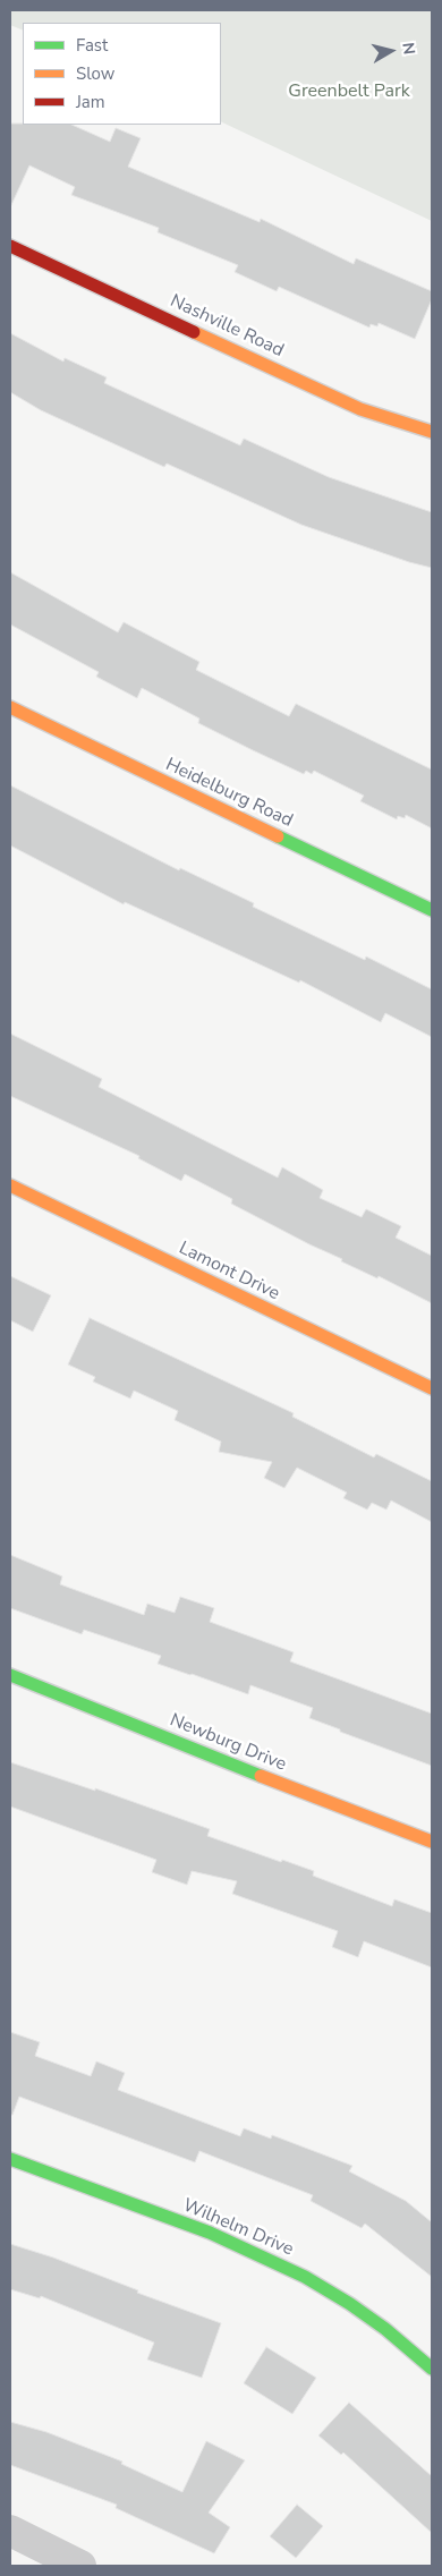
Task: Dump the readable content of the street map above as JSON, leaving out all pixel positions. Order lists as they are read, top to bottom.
{
  "streets": {
    "street": [
      "Nashville Road",
      "Heidelburg Road",
      "Lamont Drive",
      "Newburg Drive",
      "Wilhelm Drive"
    ]
  },
  "parks": ["Greenbelt Park"],
  "legend": ["Fast", "Slow", "Jam"],
  "north": "right"
}
